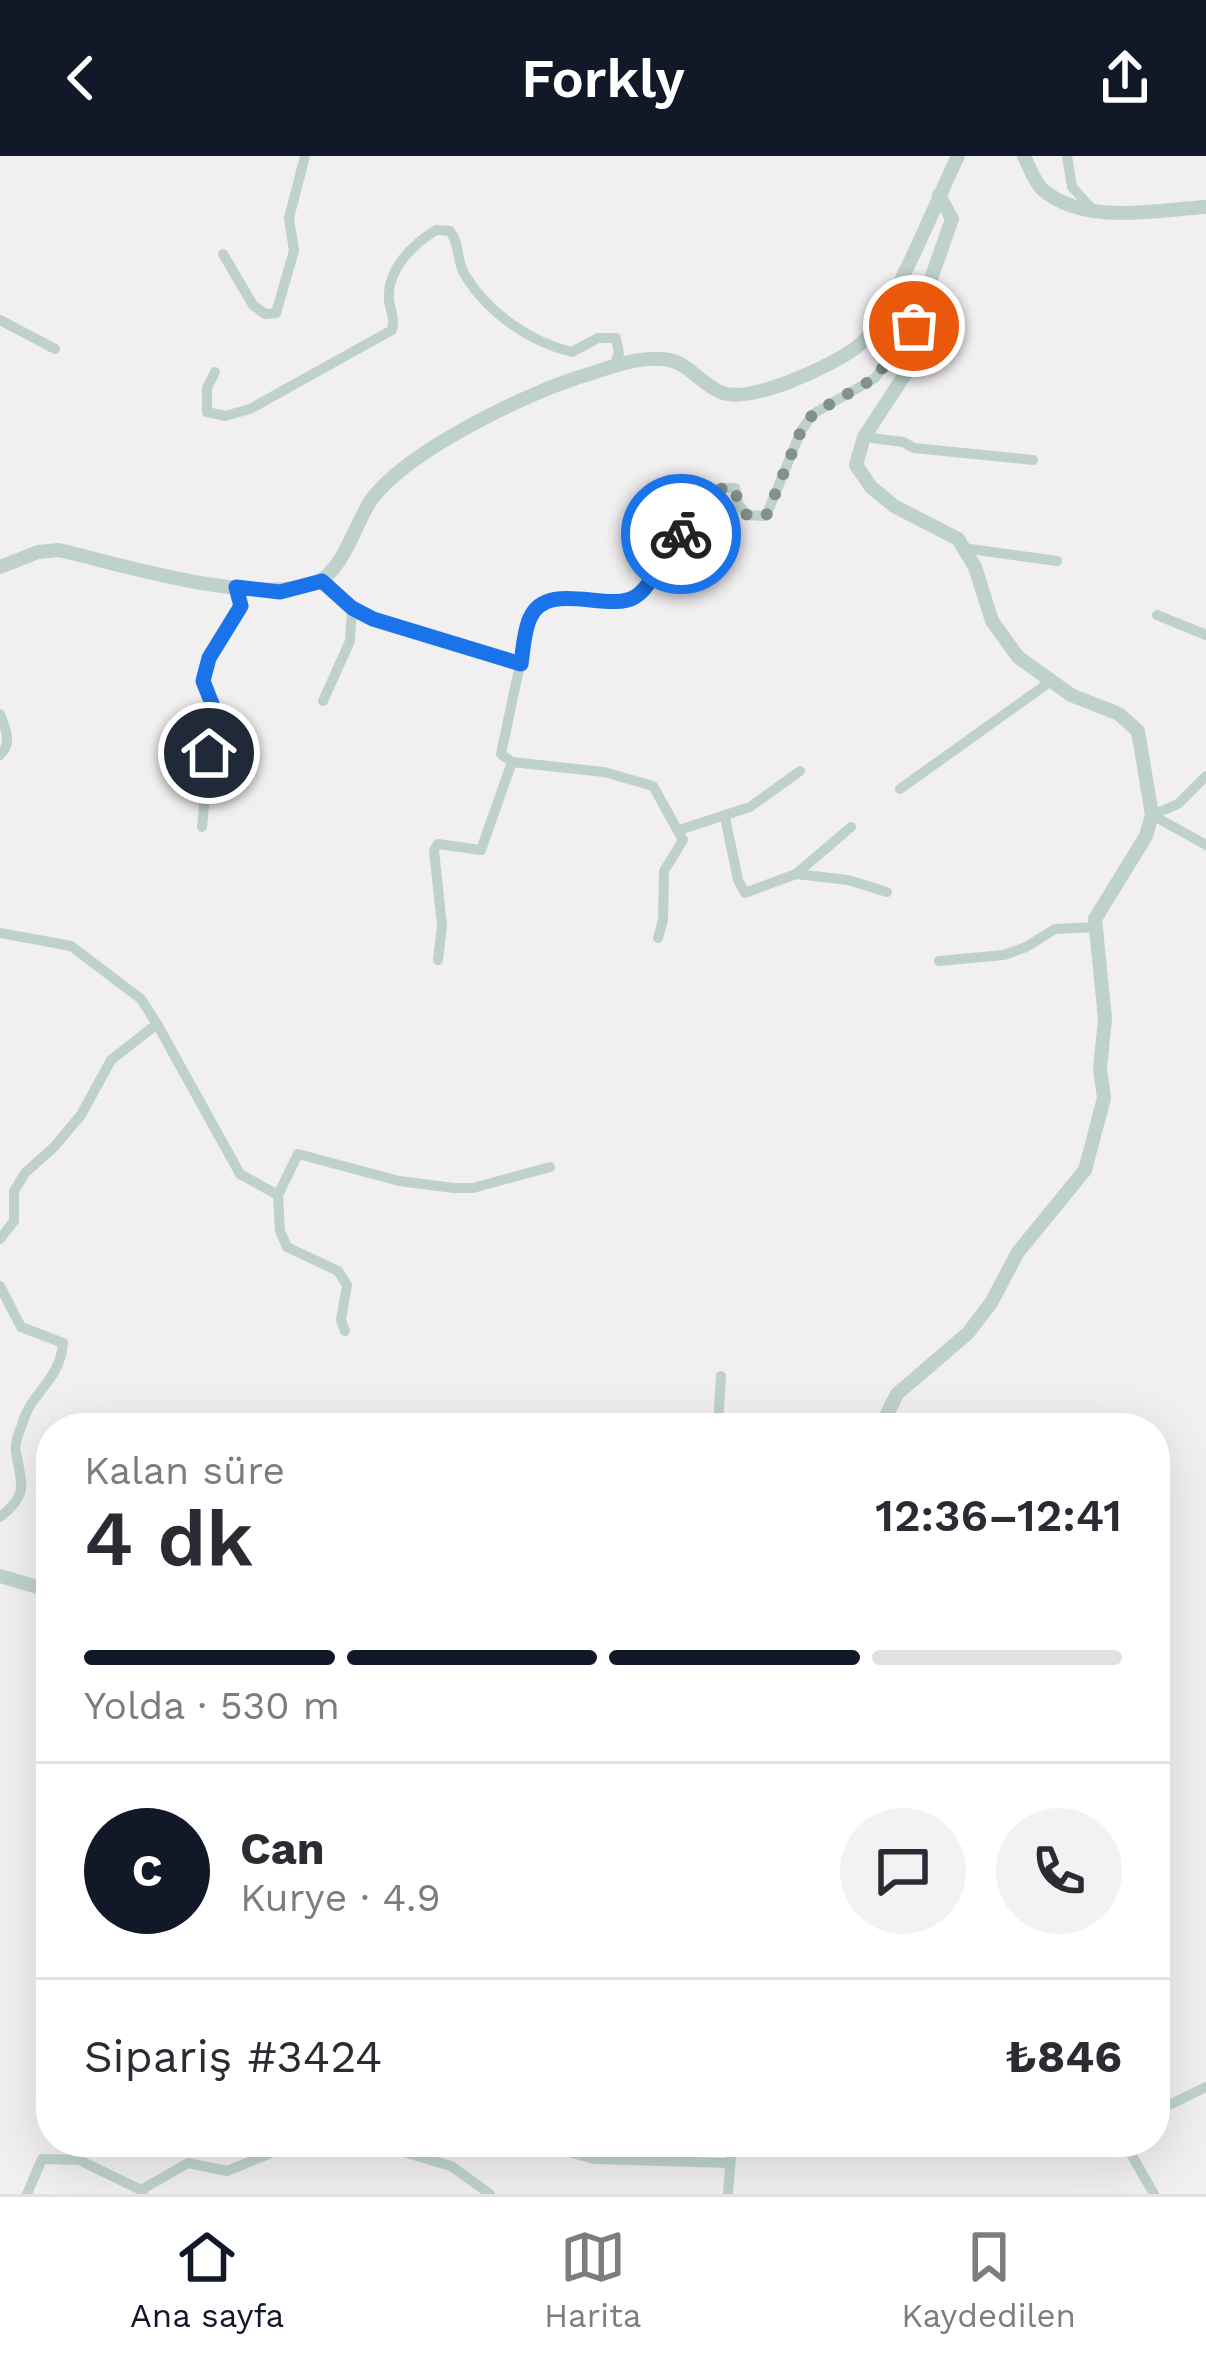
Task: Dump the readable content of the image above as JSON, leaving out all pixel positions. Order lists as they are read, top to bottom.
{
  "page": {
    "header": "Forkly",
    "heading": ["4 dk", "Kalan süre", "12:36–12:41"],
    "panel": [
      "Can",
      "Kurye · 4.9",
      "Sipariş #3424",
      "₺846"
    ],
    "bar": "Yolda · 530 m",
    "round": "C",
    "tabs": ["Ana sayfa", "Harita", "Kaydedilen"]
  }
}
